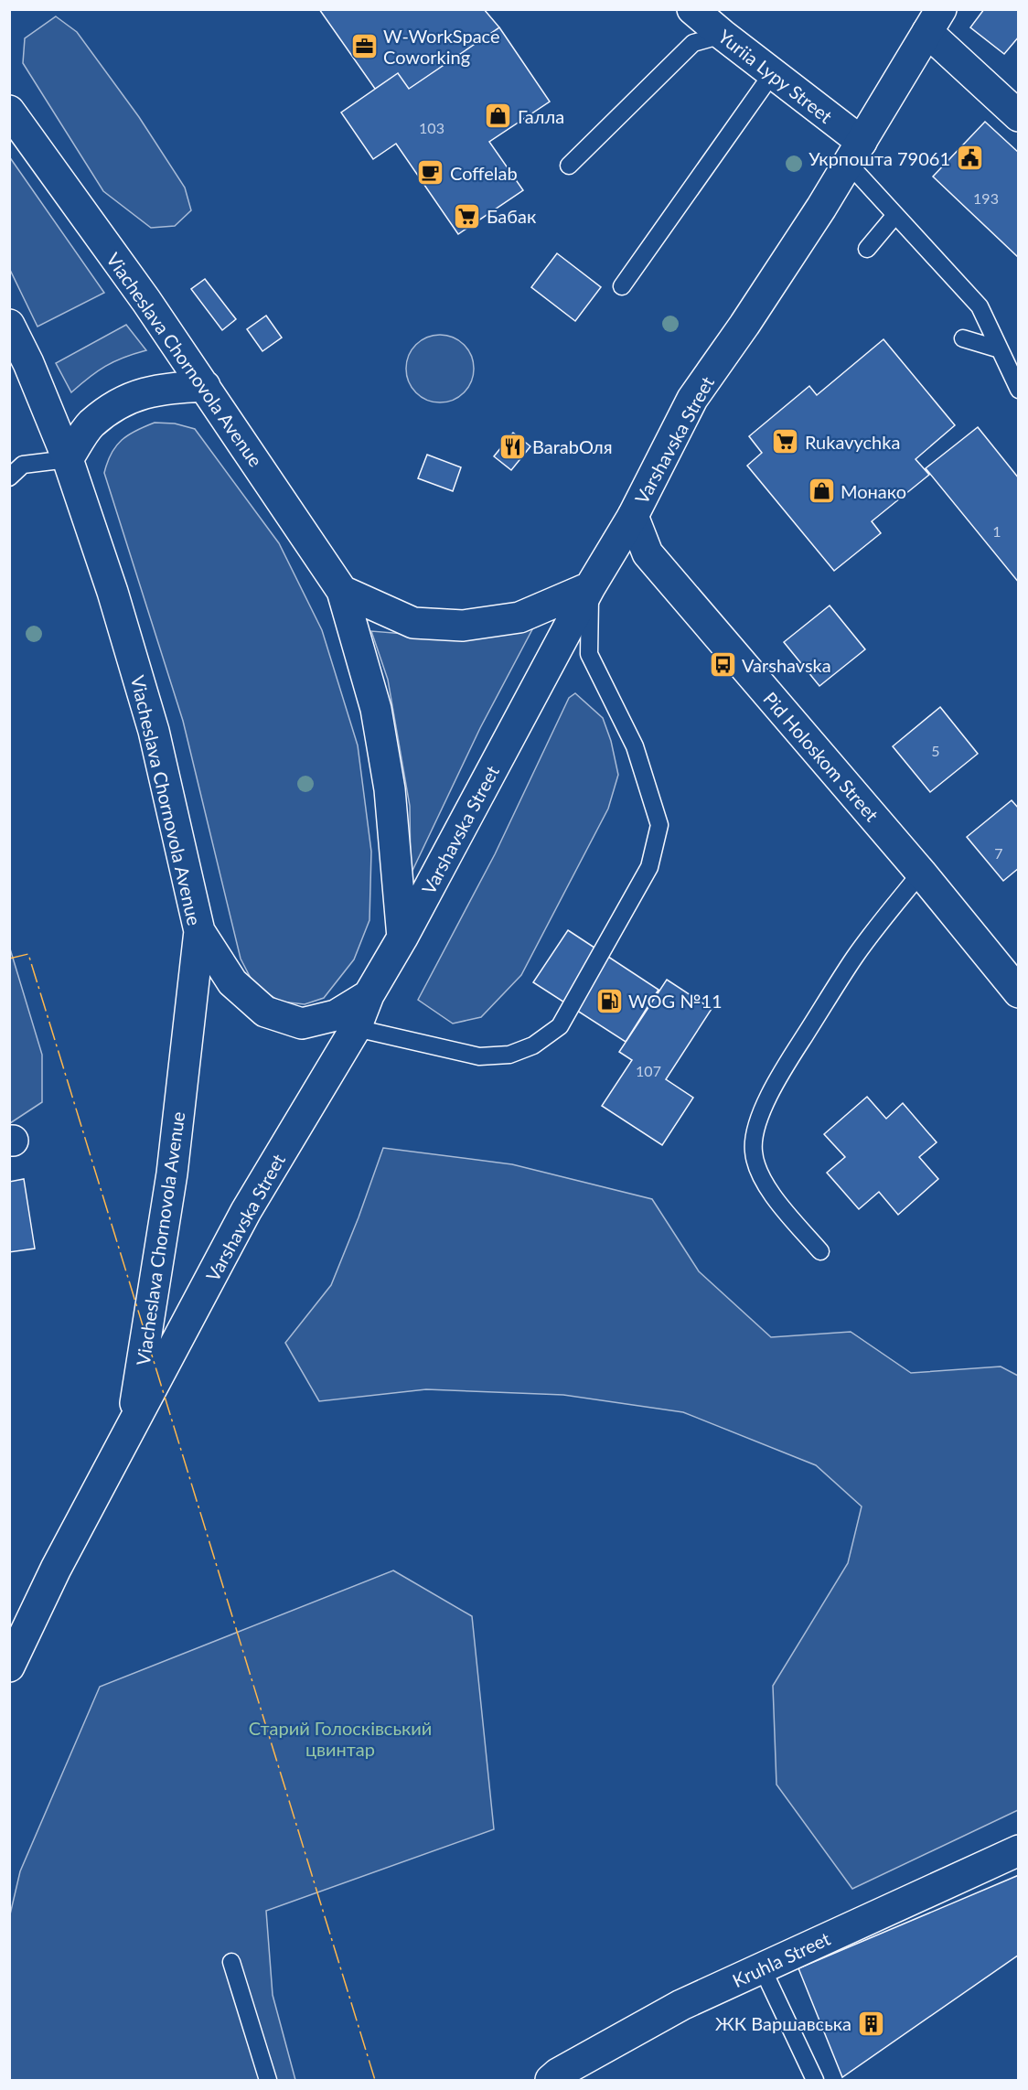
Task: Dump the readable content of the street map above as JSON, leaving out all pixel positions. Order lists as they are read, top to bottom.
{
  "streets": {
    "main road": [
      "Yuriia Lypy Street",
      "Viacheslava Chornovola Avenue",
      "Varshavska Street",
      "Pid Holoskom Street",
      "Kruhla Street"
    ]
  },
  "crossings": [
    ["Yuriia Lypy Street", "Varshavska Street"],
    ["Viacheslava Chornovola Avenue", "Varshavska Street"],
    ["Varshavska Street", "Pid Holoskom Street"]
  ],
  "parks": ["Старий Голосківський цвинтар"],
  "places": {
    "office": ["W-WorkSpace Coworking"],
    "shop": ["Галла", "Монако"],
    "public building": ["Укрпошта 79061"],
    "cafe": ["Coffelab"],
    "supermarket": ["Бабак", "Rukavychka"],
    "restaurant": ["BarabОля"],
    "bus stop": ["Varshavska"],
    "fuel station": ["WOG №11"],
    "building": ["ЖК Варшавська"]
  },
  "house_numbers": [
    "103",
    "193",
    "1",
    "5",
    "7",
    "107"
  ]
}
